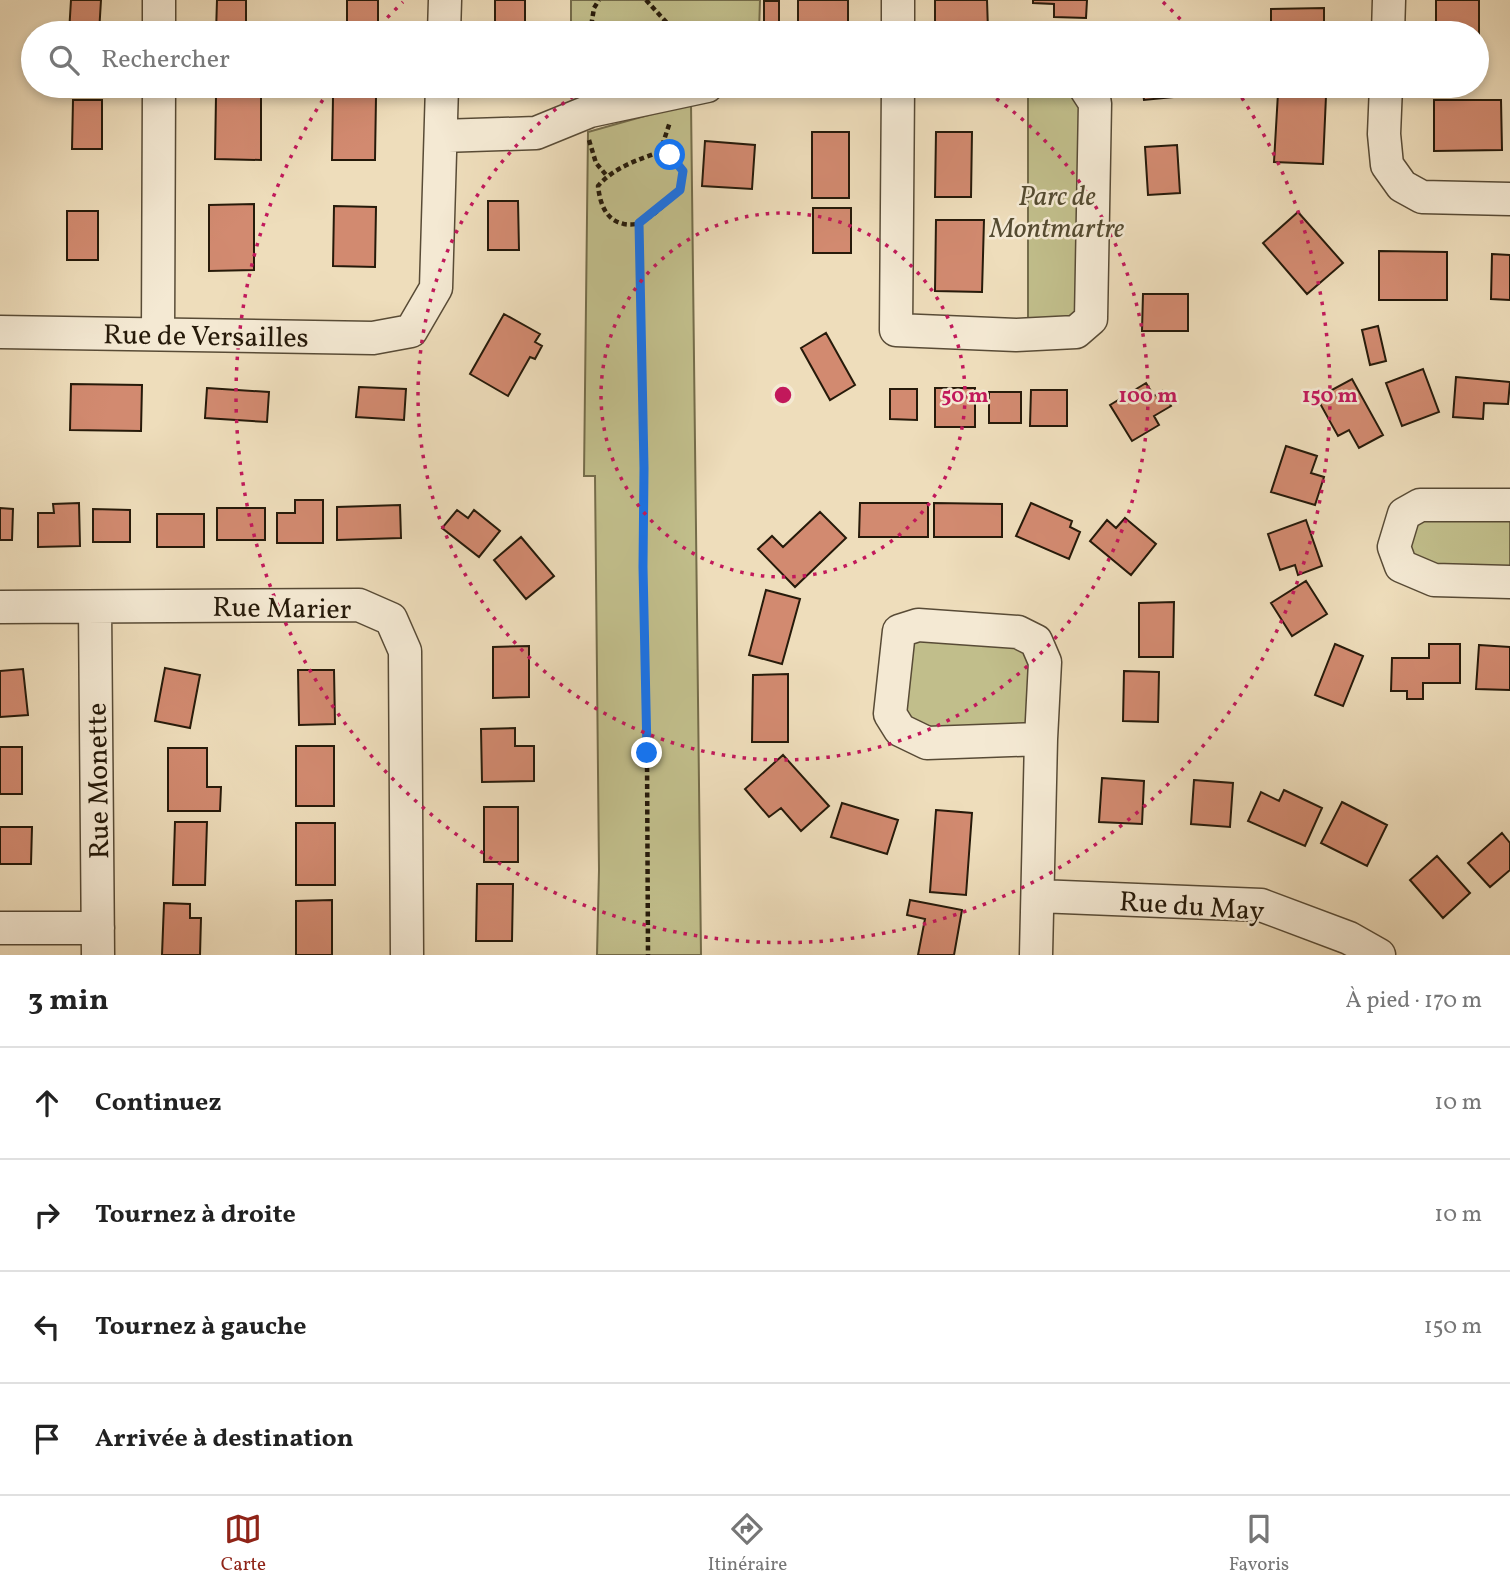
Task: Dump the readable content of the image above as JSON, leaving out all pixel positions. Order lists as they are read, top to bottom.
{
  "streets": {
    "street": [
      "Rue de Versailles",
      "Rue Marier",
      "Rue Monette",
      "Rue du May"
    ]
  },
  "crossings": [
    ["Rue Marier", "Rue Monette"]
  ],
  "parks": ["Parc de Montmartre"],
  "page": {
    "search": "Rechercher",
    "heading": ["3 min", "À pied · 170 m"],
    "list": [
      ["Continuez", "10 m"],
      ["Tournez à droite", "10 m"],
      ["Tournez à gauche", "150 m"],
      "Arrivée à destination"
    ],
    "nav": ["Carte", "Itinéraire", "Favoris"]
  },
  "rings": ["50 m", "100 m", "150 m"]
}
